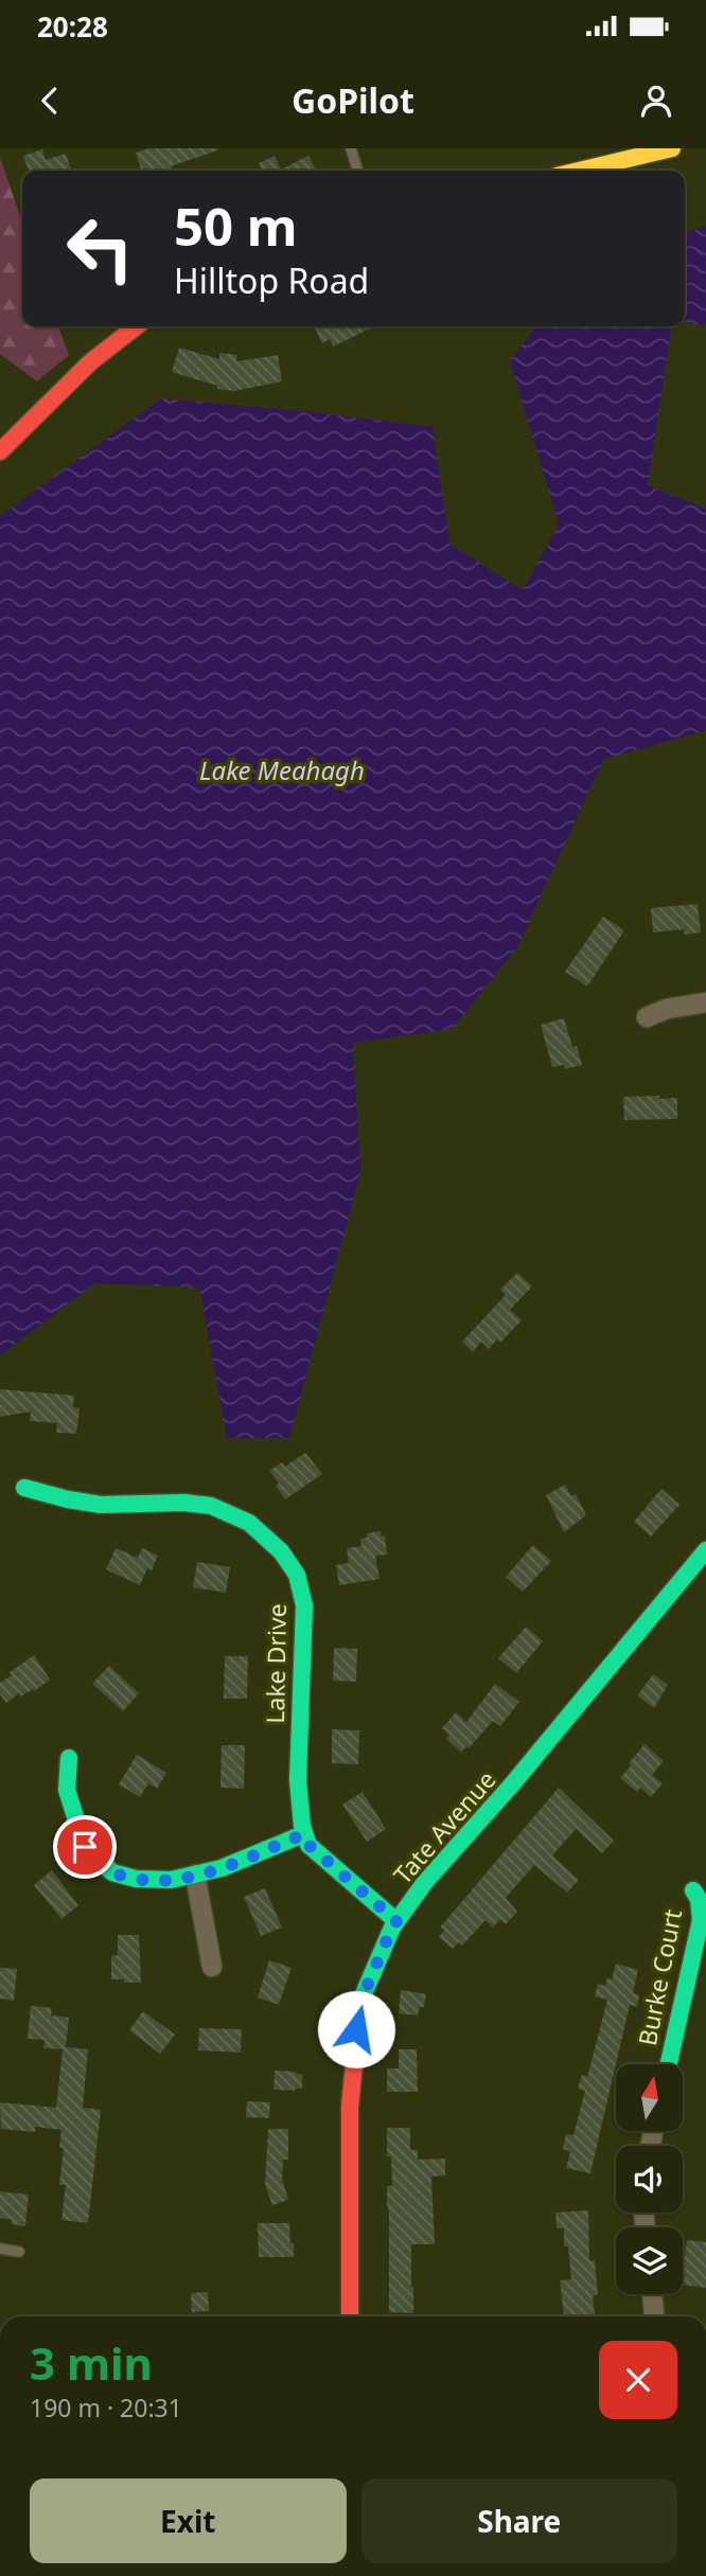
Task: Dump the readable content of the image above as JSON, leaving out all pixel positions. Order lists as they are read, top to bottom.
{
  "streets": {
    "street": ["Lake Drive", "Tate Avenue", "Burke Court"]
  },
  "water": ["Lake Meahagh"],
  "north": "top",
  "page": {
    "status": "20:28",
    "header": "GoPilot",
    "turn": ["50 m", "Hilltop Road"],
    "heading": ["3 min", "190 m · 20:31"],
    "buttons": ["Exit", "Share"]
  }
}
